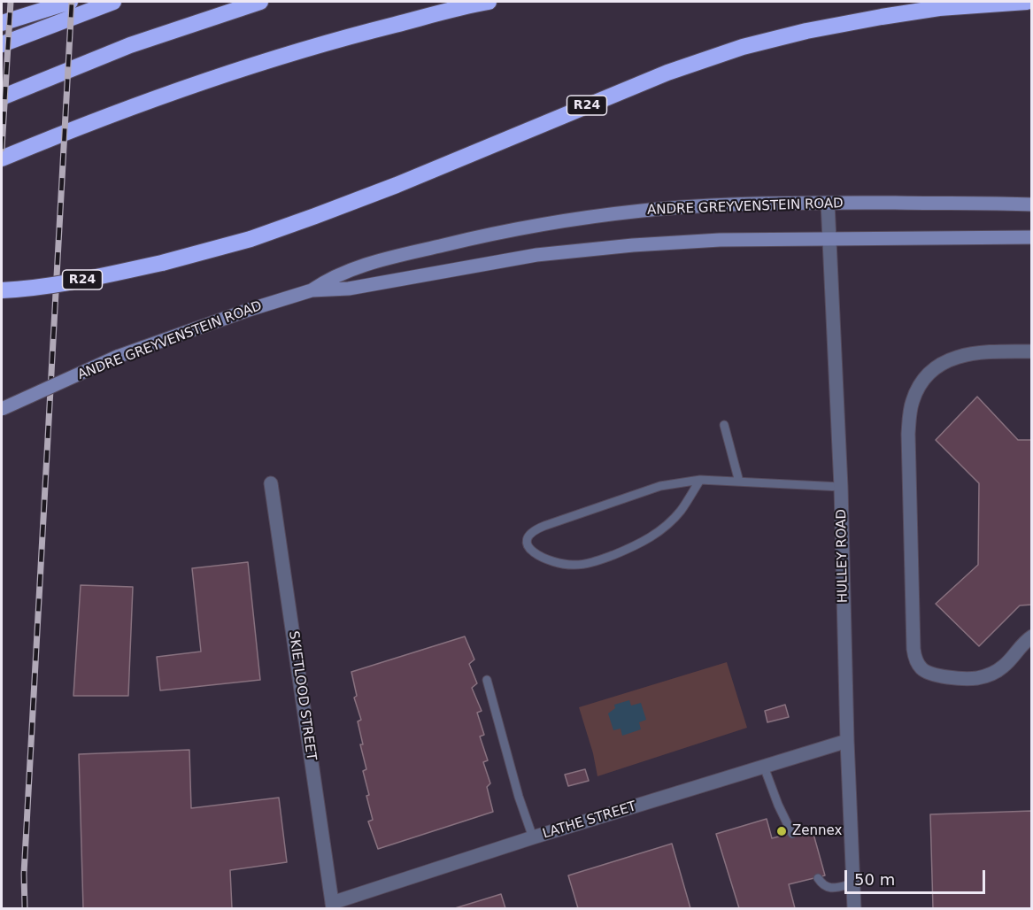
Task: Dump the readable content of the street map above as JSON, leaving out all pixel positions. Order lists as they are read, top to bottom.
{
  "streets": {
    "highway": ["R24"],
    "main road": ["ANDRE GREYVENSTEIN ROAD"],
    "street": ["HULLEY ROAD", "SKIETLOOD STREET", "LATHE STREET"]
  },
  "crossings": [
    ["ANDRE GREYVENSTEIN ROAD", "HULLEY ROAD"],
    ["HULLEY ROAD", "LATHE STREET"],
    ["SKIETLOOD STREET", "LATHE STREET"]
  ],
  "places": ["Zennex"],
  "scale_bar": "50 m"
}
